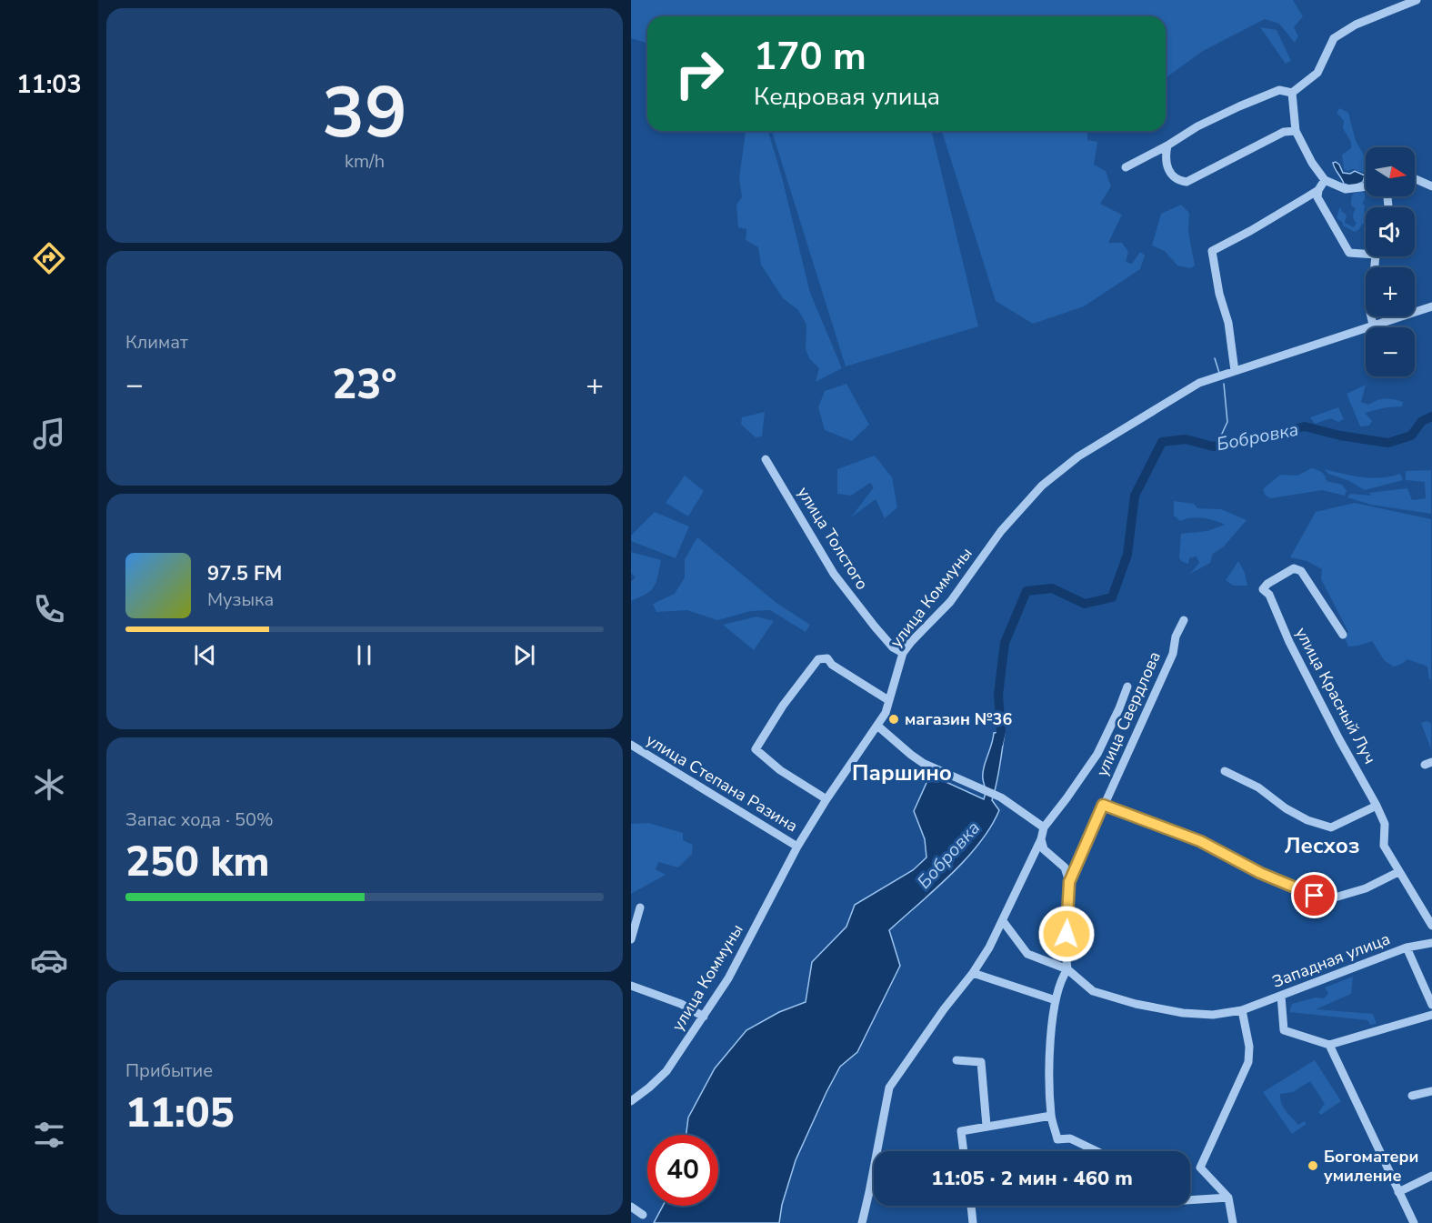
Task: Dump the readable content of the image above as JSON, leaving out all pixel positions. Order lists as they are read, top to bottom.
{
  "streets": {
    "street": [
      "улица Толстого",
      "улица Коммуны",
      "улица Красный Луч",
      "улица Свердлова",
      "улица Степана Разина",
      "Западная улица"
    ]
  },
  "crossings": [
    ["улица Толстого", "улица Коммуны"],
    ["улица Коммуны", "улица Степана Разина"],
    ["улица Свердлова", "Западная улица"]
  ],
  "districts": ["Паршино", "Лесхоз"],
  "water": ["Бобровка"],
  "places": ["магазин №36", "Богоматери умиление"],
  "north": "right",
  "page": {
    "tabs": "11:03",
    "tile": [
      ["39", "km/h"],
      "Климат",
      ["Запас хода · 50%", "250 km"],
      ["Прибытие", "11:05"]
    ],
    "turn": ["170 m", "Кедровая улица"],
    "map_buttons": ["+", "−"],
    "heat": ["−", "23°", "+"],
    "song": ["97.5 FM", "Музыка"],
    "limit": "40",
    "trip": "11:05 · 2 мин · 460 m"
  }
}
